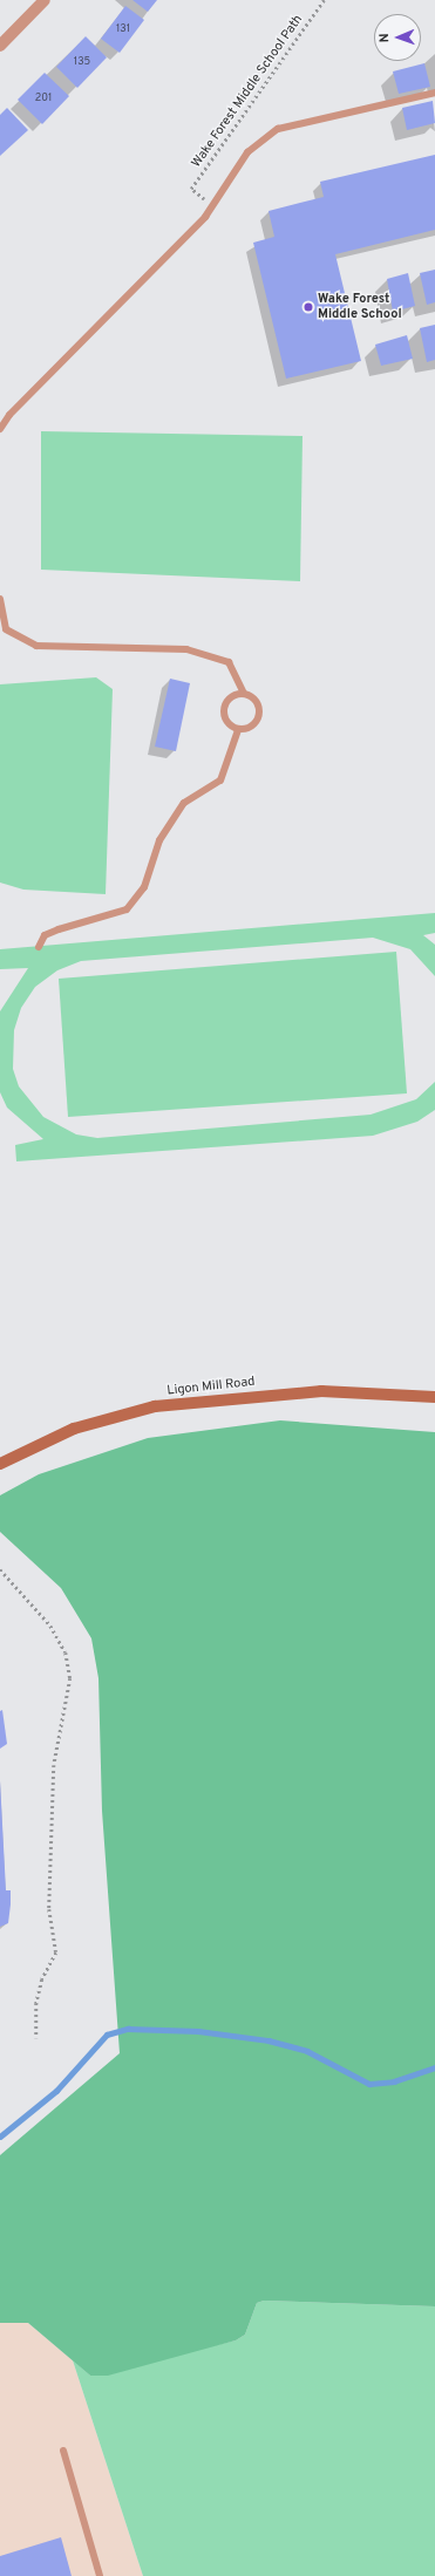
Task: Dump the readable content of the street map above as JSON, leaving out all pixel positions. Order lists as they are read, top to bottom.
{
  "streets": {
    "main road": ["Ligon Mill Road"],
    "path": ["Wake Forest Middle School Path"]
  },
  "places": ["Wake Forest Middle School"],
  "house_numbers": ["131", "135", "201"],
  "north": "left"
}
